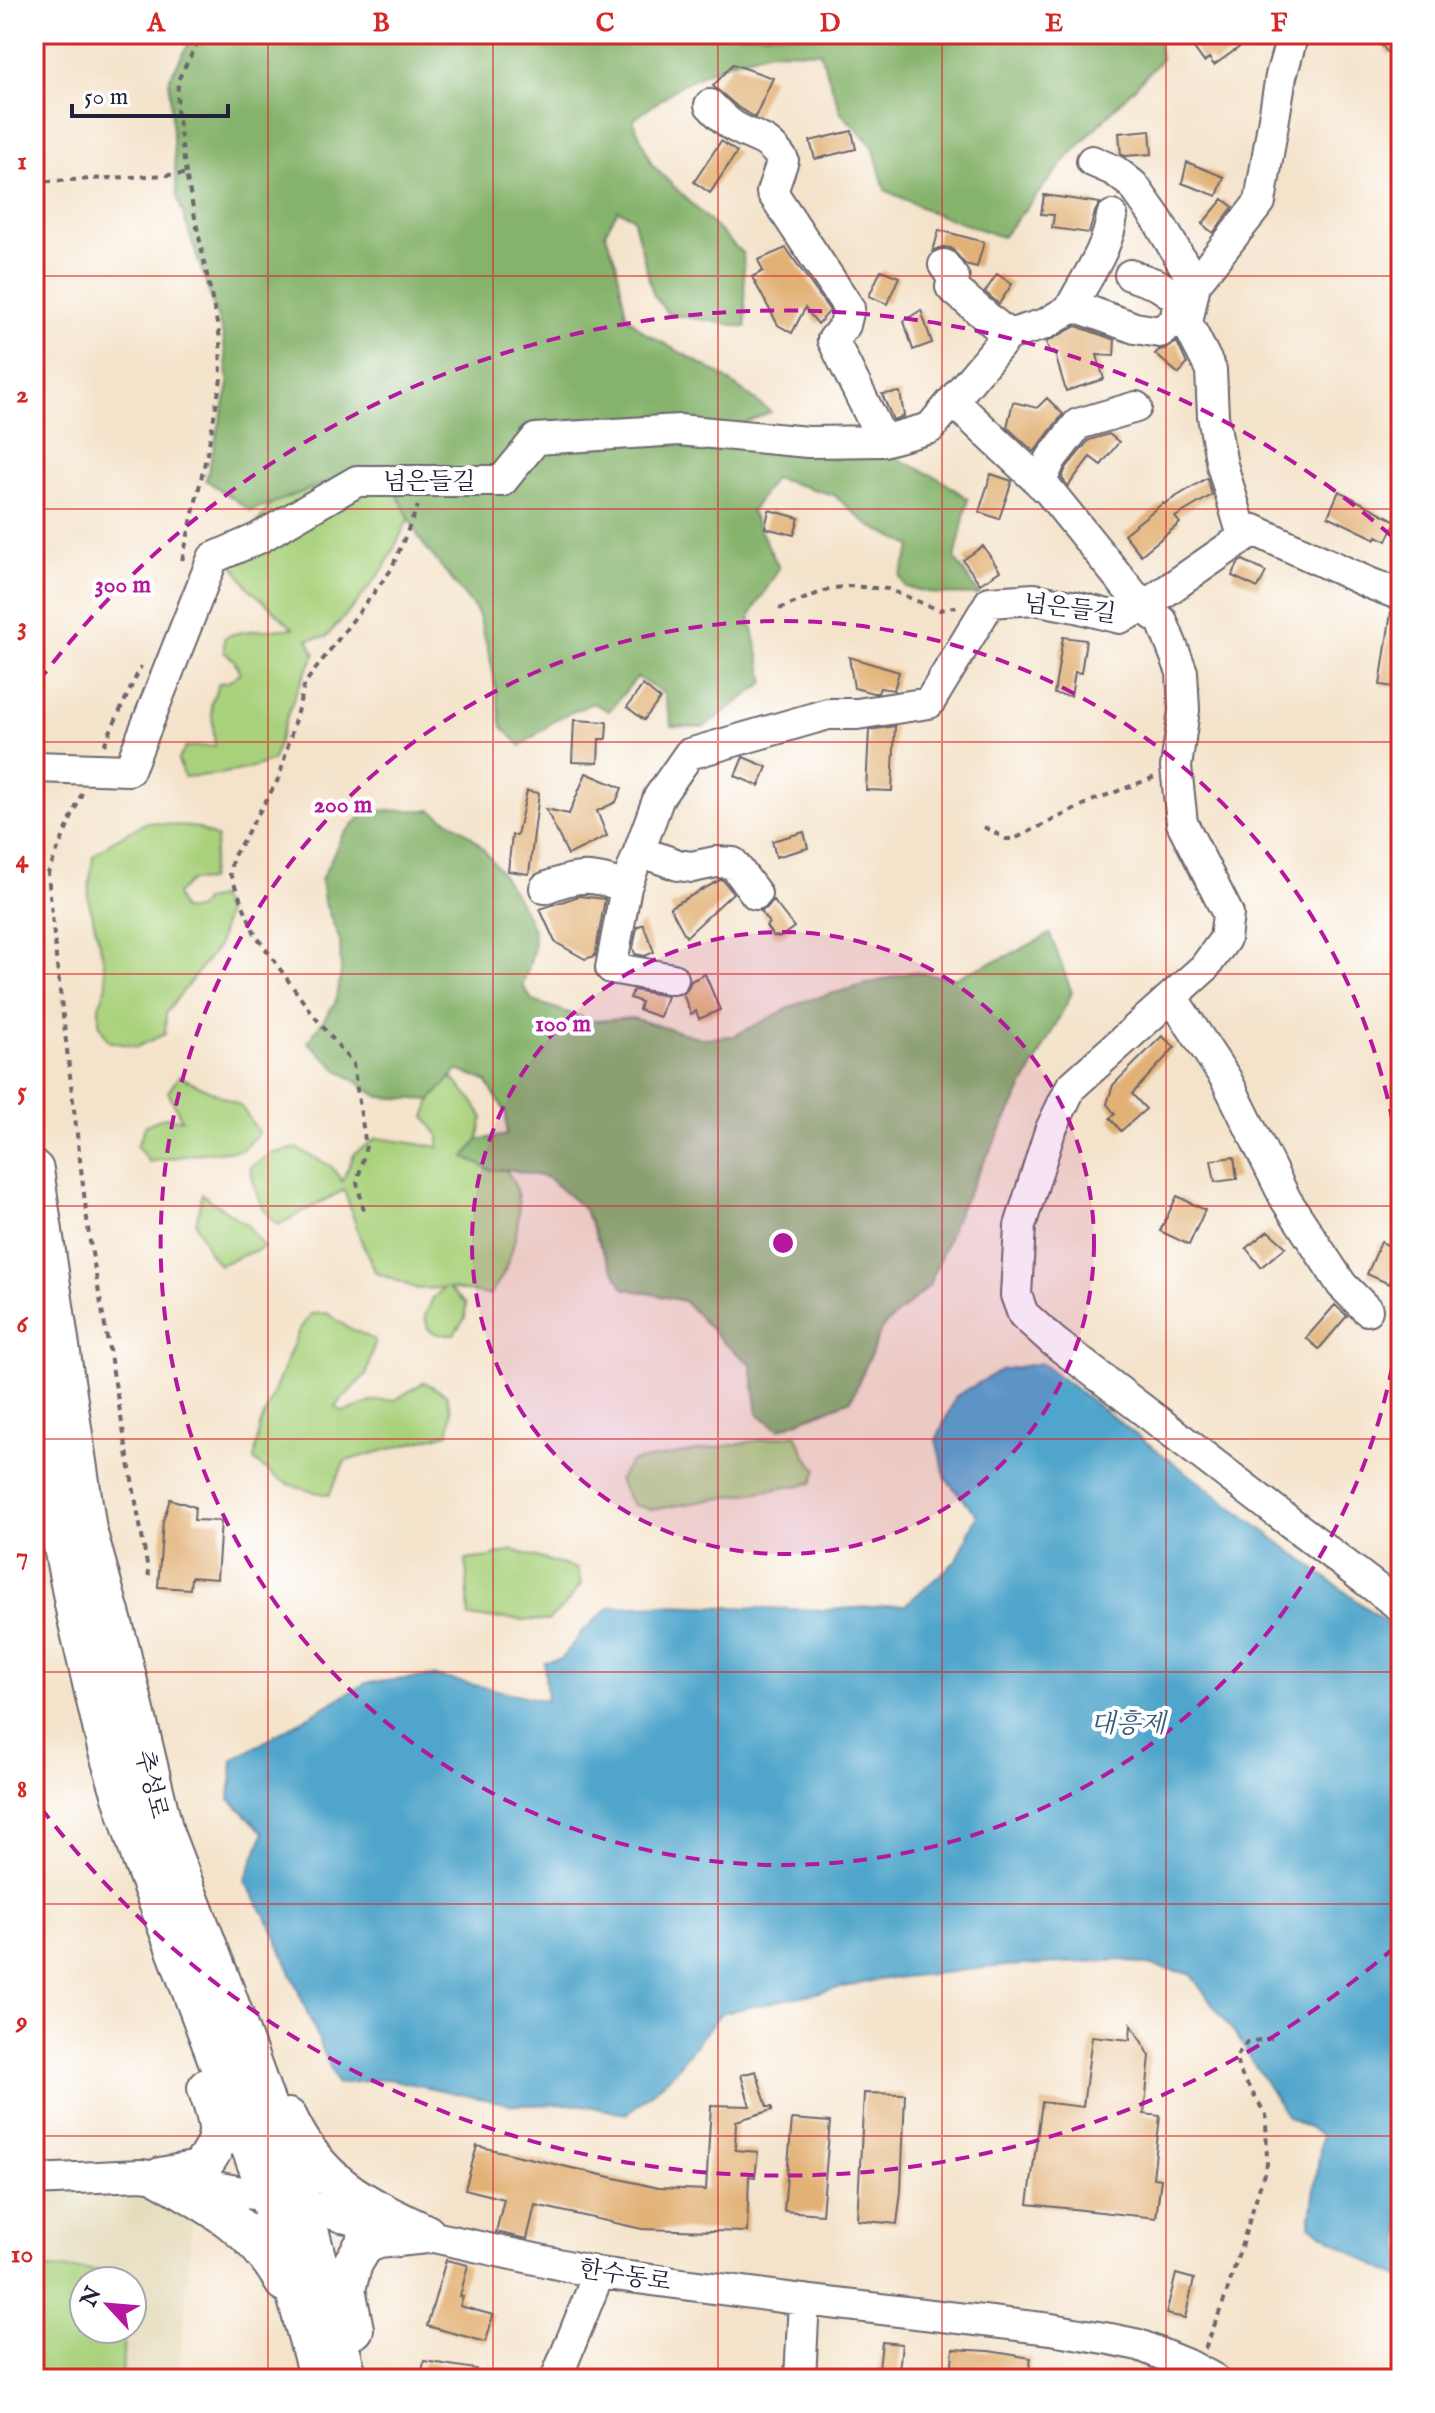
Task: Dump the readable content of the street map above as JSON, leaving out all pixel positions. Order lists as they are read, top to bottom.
{
  "streets": {
    "main road": ["추성로"],
    "street": ["넘은들길", "한수동로"]
  },
  "crossings": [
    ["추성로", "한수동로"]
  ],
  "water": ["대흥제"],
  "scale_bar": "50 m",
  "north": "top left",
  "grid": {
    "columns": [
      "A",
      "B",
      "C",
      "D",
      "E",
      "F"
    ],
    "rows": [
      "1",
      "2",
      "3",
      "4",
      "5",
      "6",
      "7",
      "8",
      "9",
      "10"
    ]
  },
  "rings": ["300 m", "200 m", "100 m"]
}
